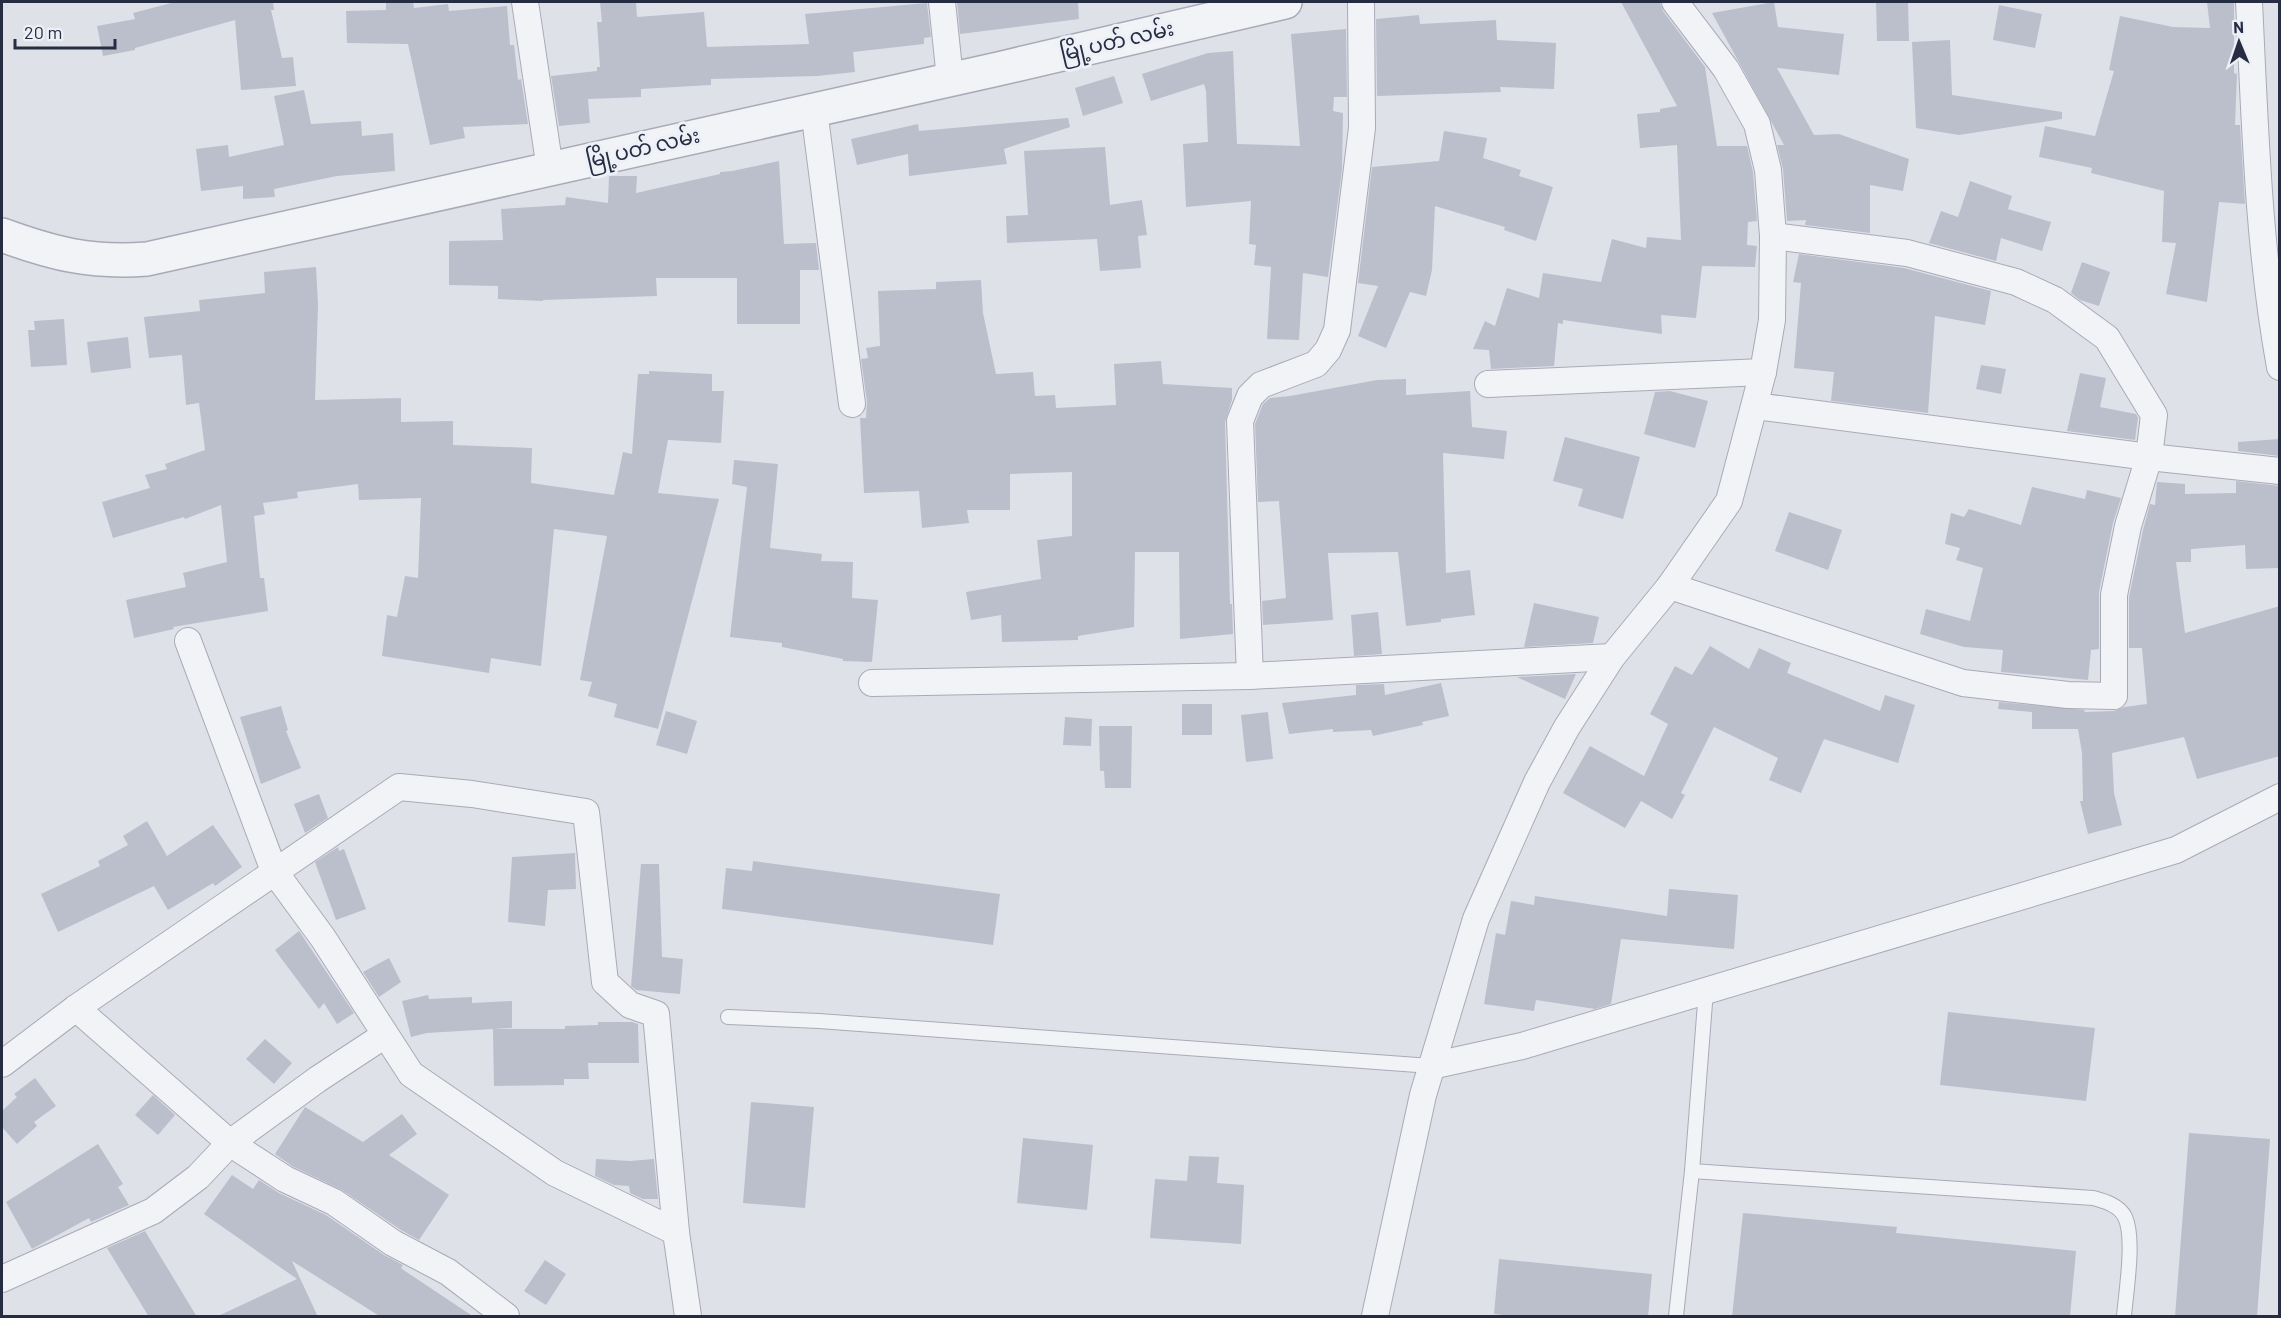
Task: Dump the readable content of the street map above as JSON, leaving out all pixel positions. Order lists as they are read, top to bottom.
{
  "streets": {
    "street": ["မြို့ပတ် လမ်း"]
  },
  "scale_bar": "20 m",
  "north": "top"
}
